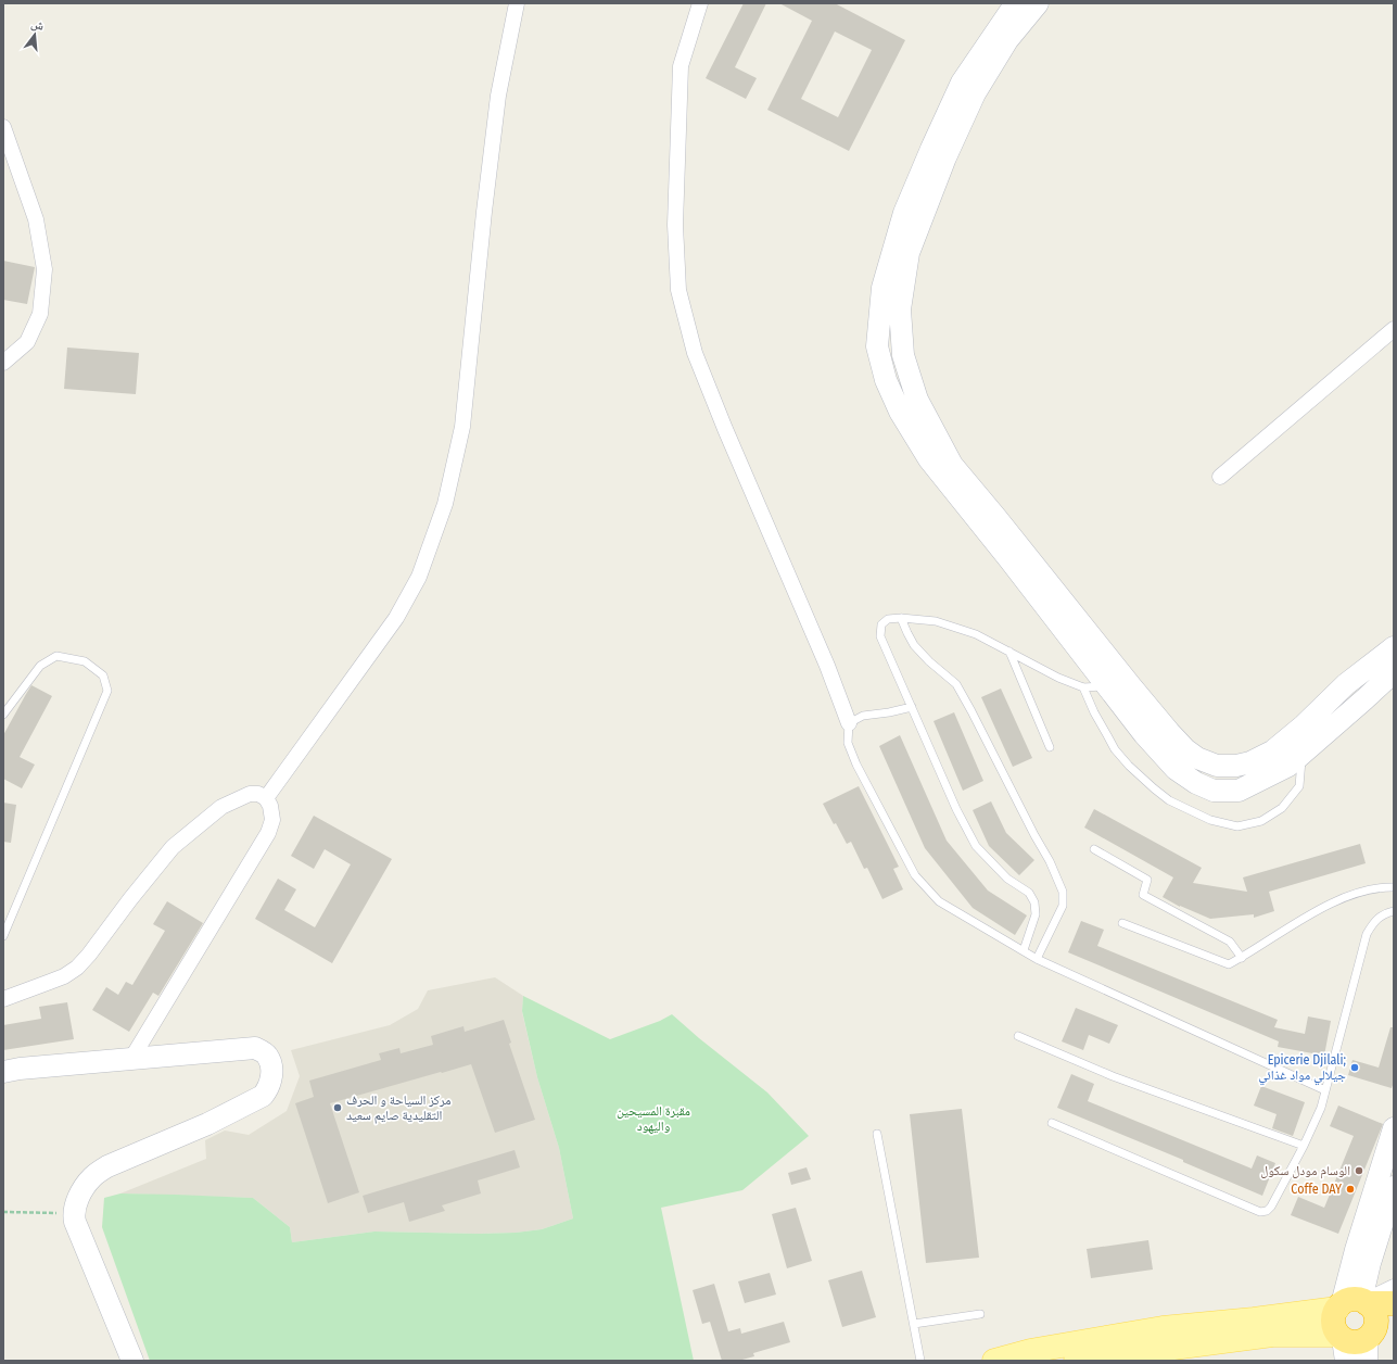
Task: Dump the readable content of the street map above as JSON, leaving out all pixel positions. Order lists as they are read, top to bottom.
{
  "parks": ["مقبرة المسيحين واليهود"],
  "places": [
    "Epicerie Djilali; جيلالي مواد غذائي",
    "مركز السياحة و الحرف التقليدية صايم سعيد",
    "الوسام مودل سكول",
    "Coffe DAY"
  ],
  "north": "top"
}
